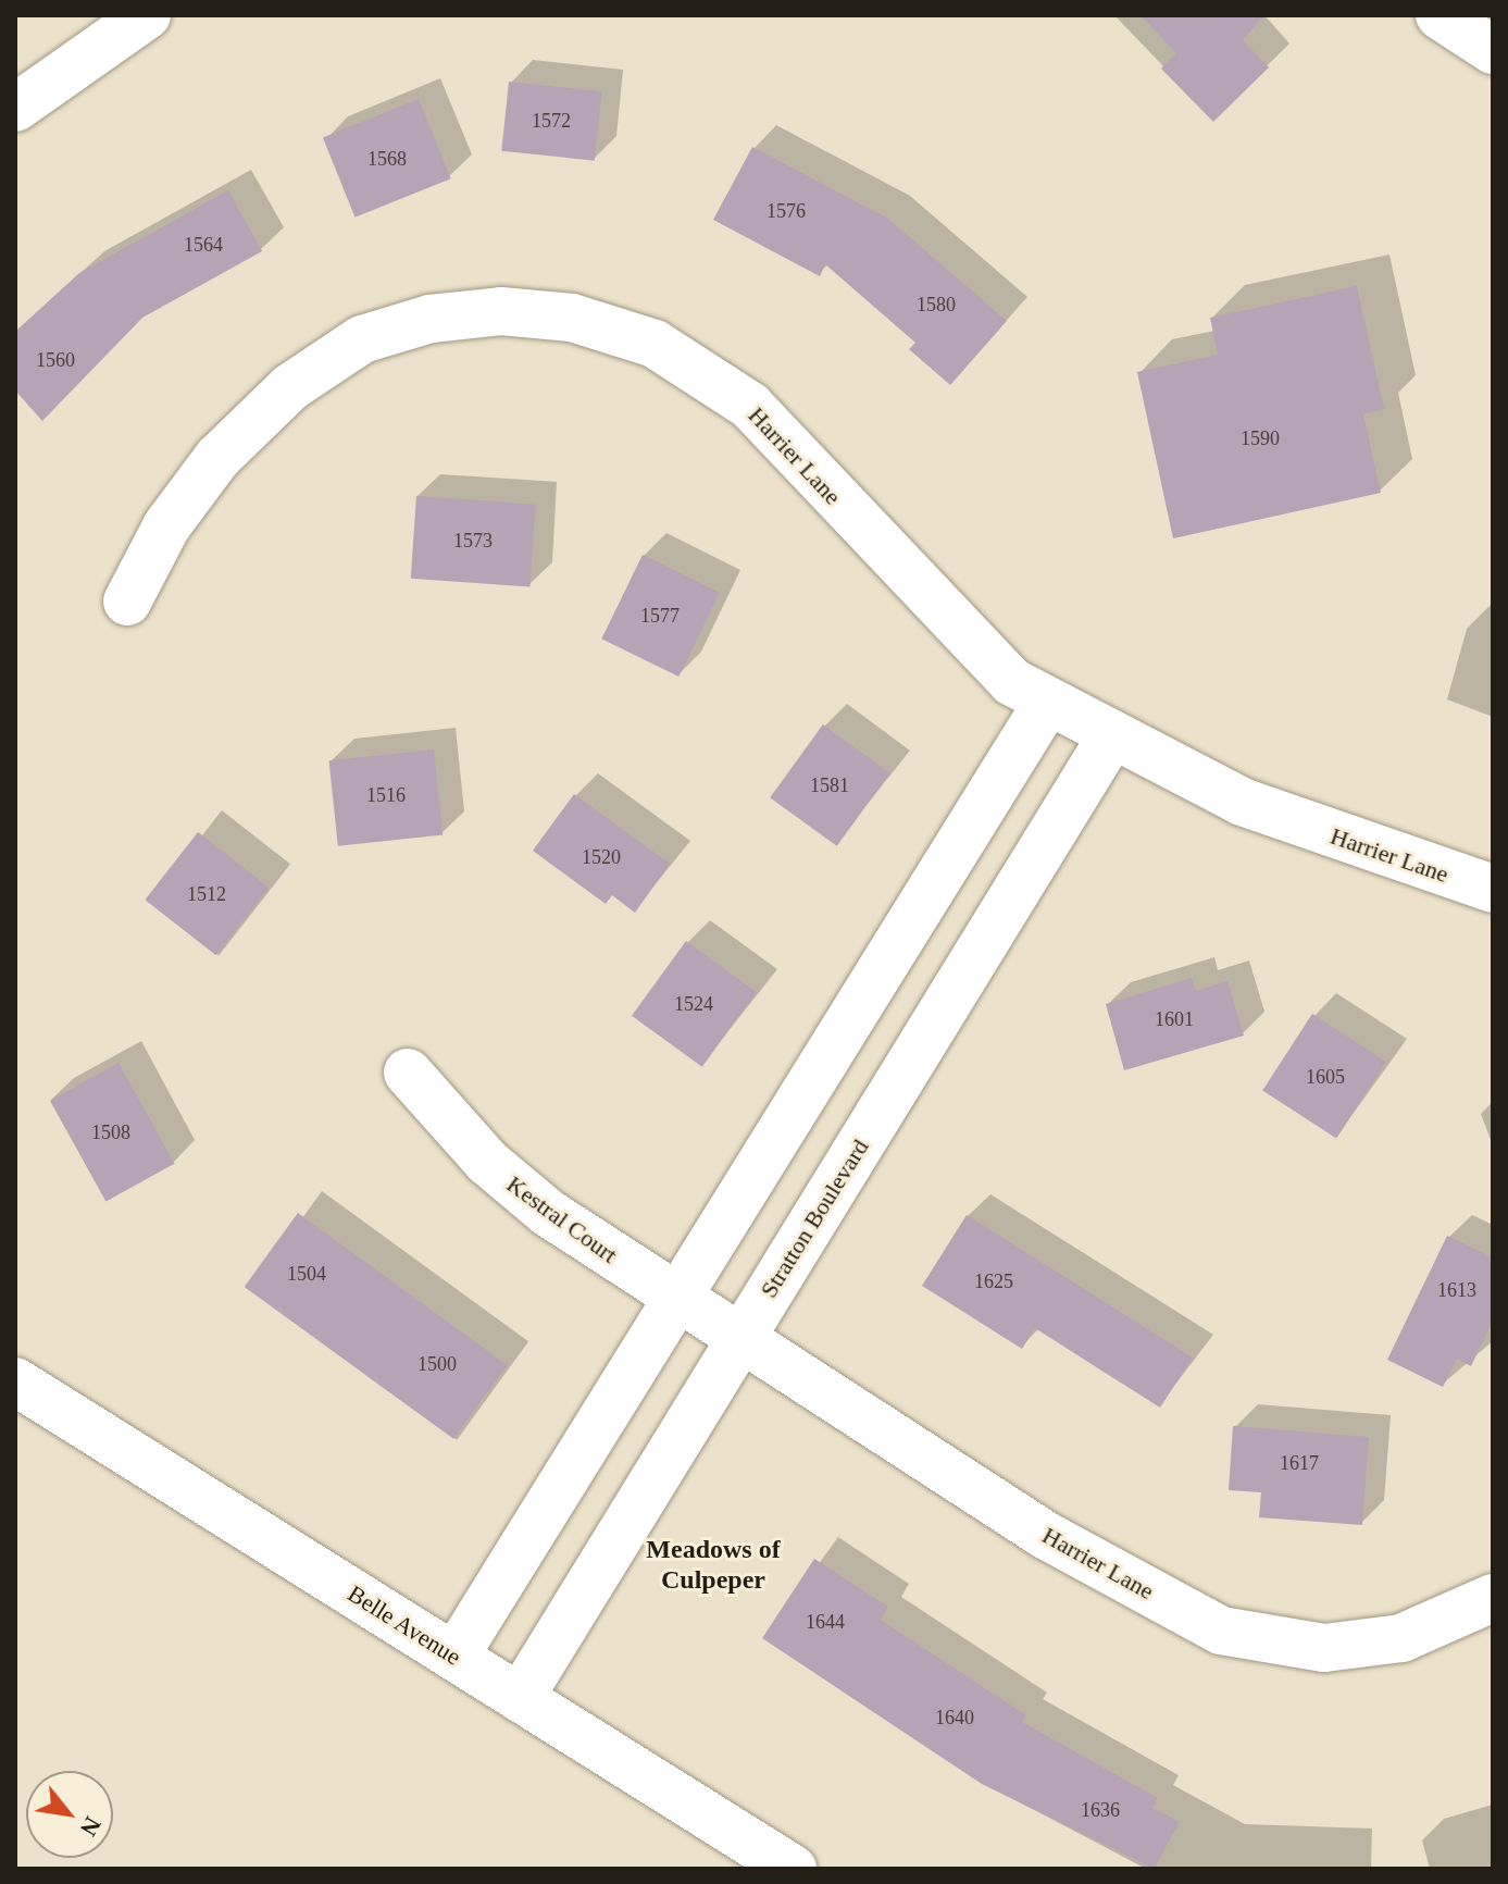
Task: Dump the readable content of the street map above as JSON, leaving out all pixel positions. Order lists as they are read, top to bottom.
{
  "streets": {
    "street": [
      "Harrier Lane",
      "Stratton Boulevard",
      "Kestral Court",
      "Belle Avenue"
    ]
  },
  "crossings": [
    ["Harrier Lane", "Stratton Boulevard"],
    ["Harrier Lane", "Kestral Court"],
    ["Stratton Boulevard", "Kestral Court"],
    ["Stratton Boulevard", "Belle Avenue"]
  ],
  "districts": ["Meadows of Culpeper"],
  "house_numbers": [
    "1572",
    "1568",
    "1576",
    "1564",
    "1580",
    "1560",
    "1590",
    "1573",
    "1577",
    "1581",
    "1516",
    "1520",
    "1512",
    "1524",
    "1601",
    "1605",
    "1508",
    "1504",
    "1625",
    "1613",
    "1500",
    "1617",
    "1644",
    "1640",
    "1636"
  ],
  "north": "bottom right"
}
